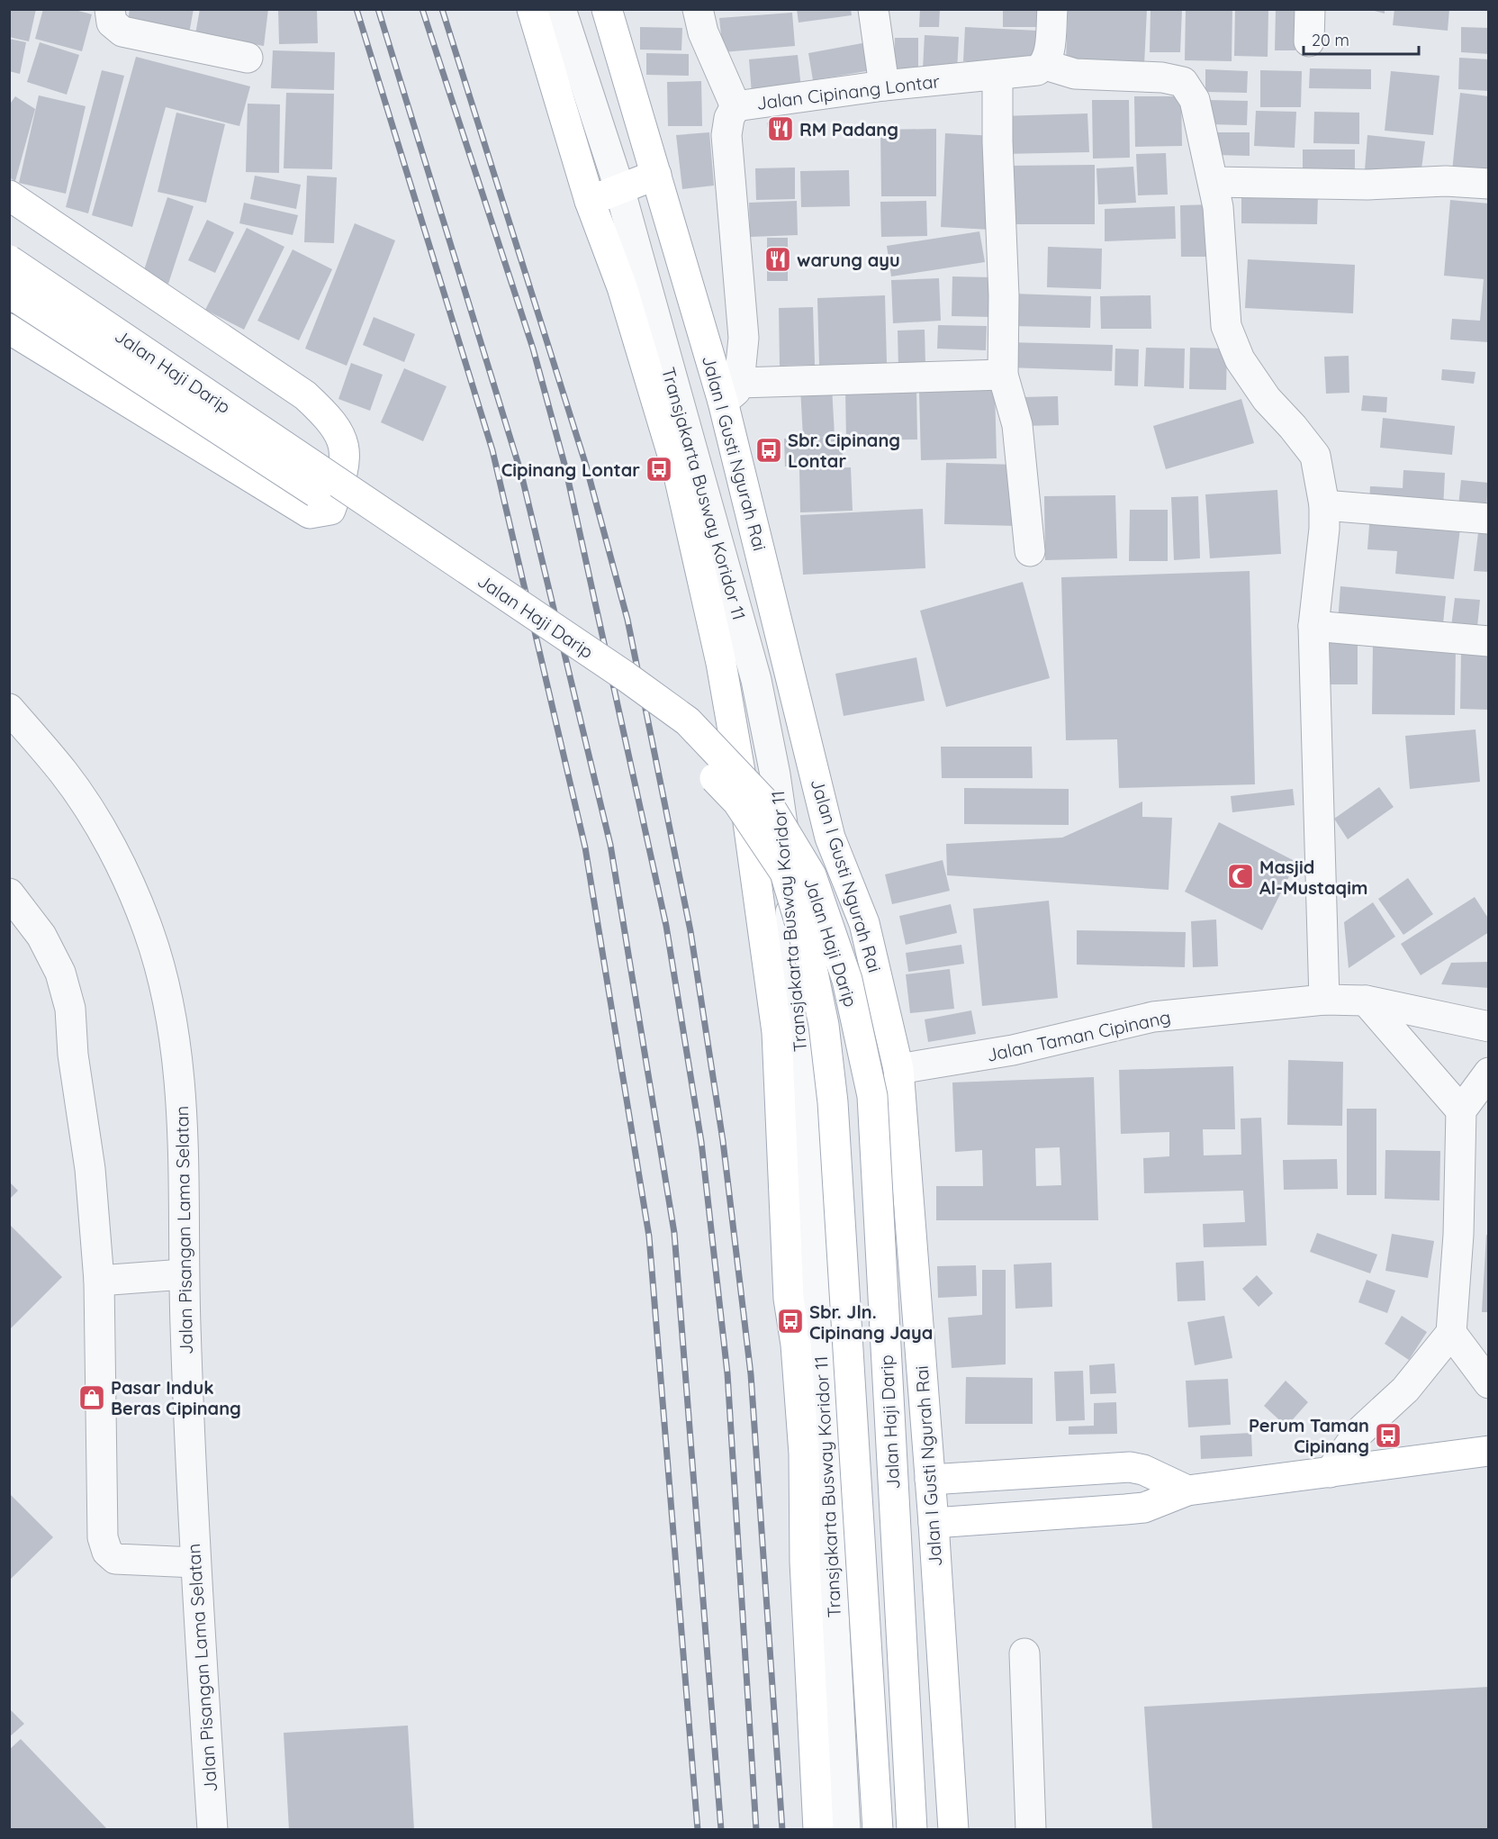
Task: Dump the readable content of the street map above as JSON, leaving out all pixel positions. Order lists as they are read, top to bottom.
{
  "streets": {
    "main road": ["Jalan Haji Darip", "Jalan I Gusti Ngurah Rai"],
    "street": [
      "Jalan Cipinang Lontar",
      "Transjakarta Busway Koridor 11",
      "Jalan Taman Cipinang",
      "Jalan Pisangan Lama Selatan"
    ]
  },
  "crossings": [
    ["Jalan Cipinang Lontar", "Jalan I Gusti Ngurah Rai"],
    ["Jalan I Gusti Ngurah Rai", "Jalan Taman Cipinang"]
  ],
  "places": {
    "restaurant": ["RM Padang", "warung ayu"],
    "bus stop": [
      "Sbr. Cipinang Lontar",
      "Cipinang Lontar",
      "Sbr. Jln. Cipinang Jaya",
      "Perum Taman Cipinang"
    ],
    "mosque": ["Masjid Al-Mustaqim"],
    "shop": ["Pasar Induk Beras Cipinang"]
  },
  "scale_bar": "20 m"
}
